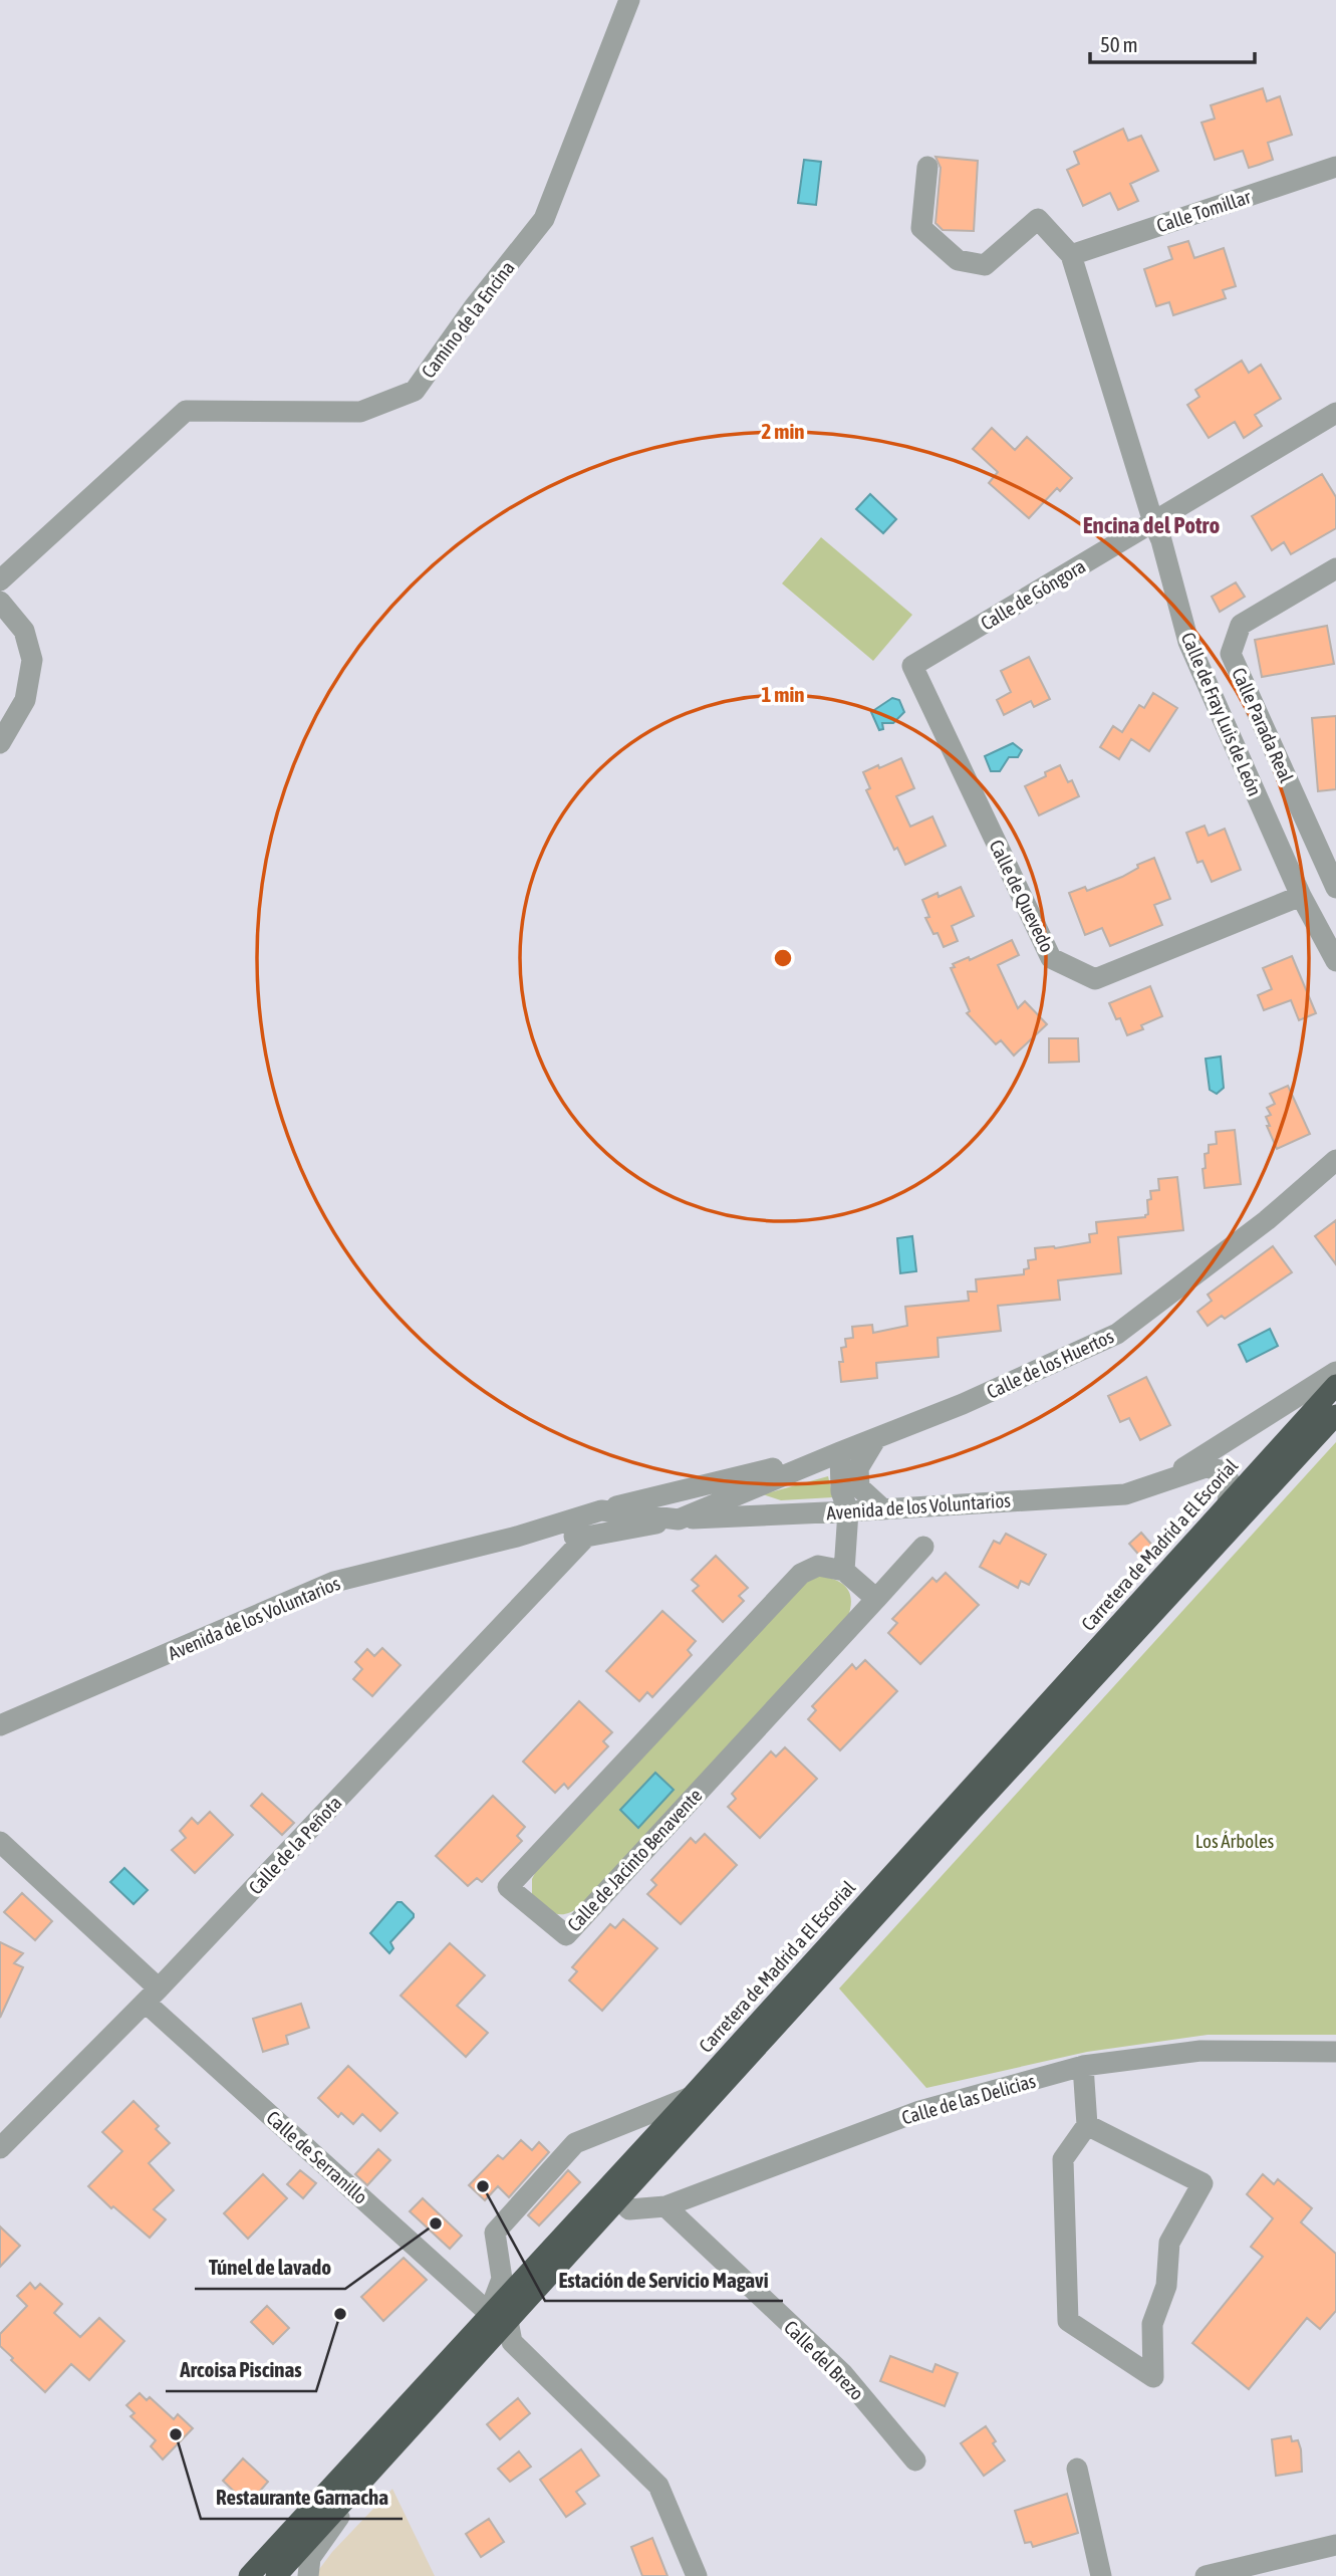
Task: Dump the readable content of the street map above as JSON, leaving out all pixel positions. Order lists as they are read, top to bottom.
{
  "streets": {
    "highway": ["Carretera de Madrid a El Escorial"],
    "street": [
      "Calle Tomillar",
      "Camino de la Encina",
      "Calle de Góngora",
      "Calle de Fray Luis de León",
      "Calle Parada Real",
      "Calle de Quevedo",
      "Calle de los Huertos",
      "Avenida de los Voluntarios",
      "Calle de la Peñota",
      "Calle de Jacinto Benavente",
      "Calle de las Delicias",
      "Calle de Serranillo",
      "Calle del Brezo"
    ]
  },
  "crossings": [
    ["Calle Tomillar", "Calle de Fray Luis de León"],
    ["Calle de Góngora", "Calle de Fray Luis de León"],
    ["Calle de Góngora", "Calle de Quevedo"],
    ["Calle de Fray Luis de León", "Calle de Quevedo"],
    ["Calle de los Huertos", "Avenida de los Voluntarios"],
    ["Avenida de los Voluntarios", "Carretera de Madrid a El Escorial"],
    ["Avenida de los Voluntarios", "Calle de la Peñota"],
    ["Carretera de Madrid a El Escorial", "Calle de las Delicias"],
    ["Carretera de Madrid a El Escorial", "Calle de Serranillo"],
    ["Calle de la Peñota", "Calle de Serranillo"],
    ["Calle de las Delicias", "Calle del Brezo"]
  ],
  "districts": ["Encina del Potro"],
  "parks": ["Los Árboles"],
  "places": [
    "Estación de Servicio Magavi",
    "Túnel de lavado",
    "Arcoisa Piscinas",
    "Restaurante Garnacha"
  ],
  "scale_bar": "50 m",
  "rings": ["2 min", "1 min"]
}
